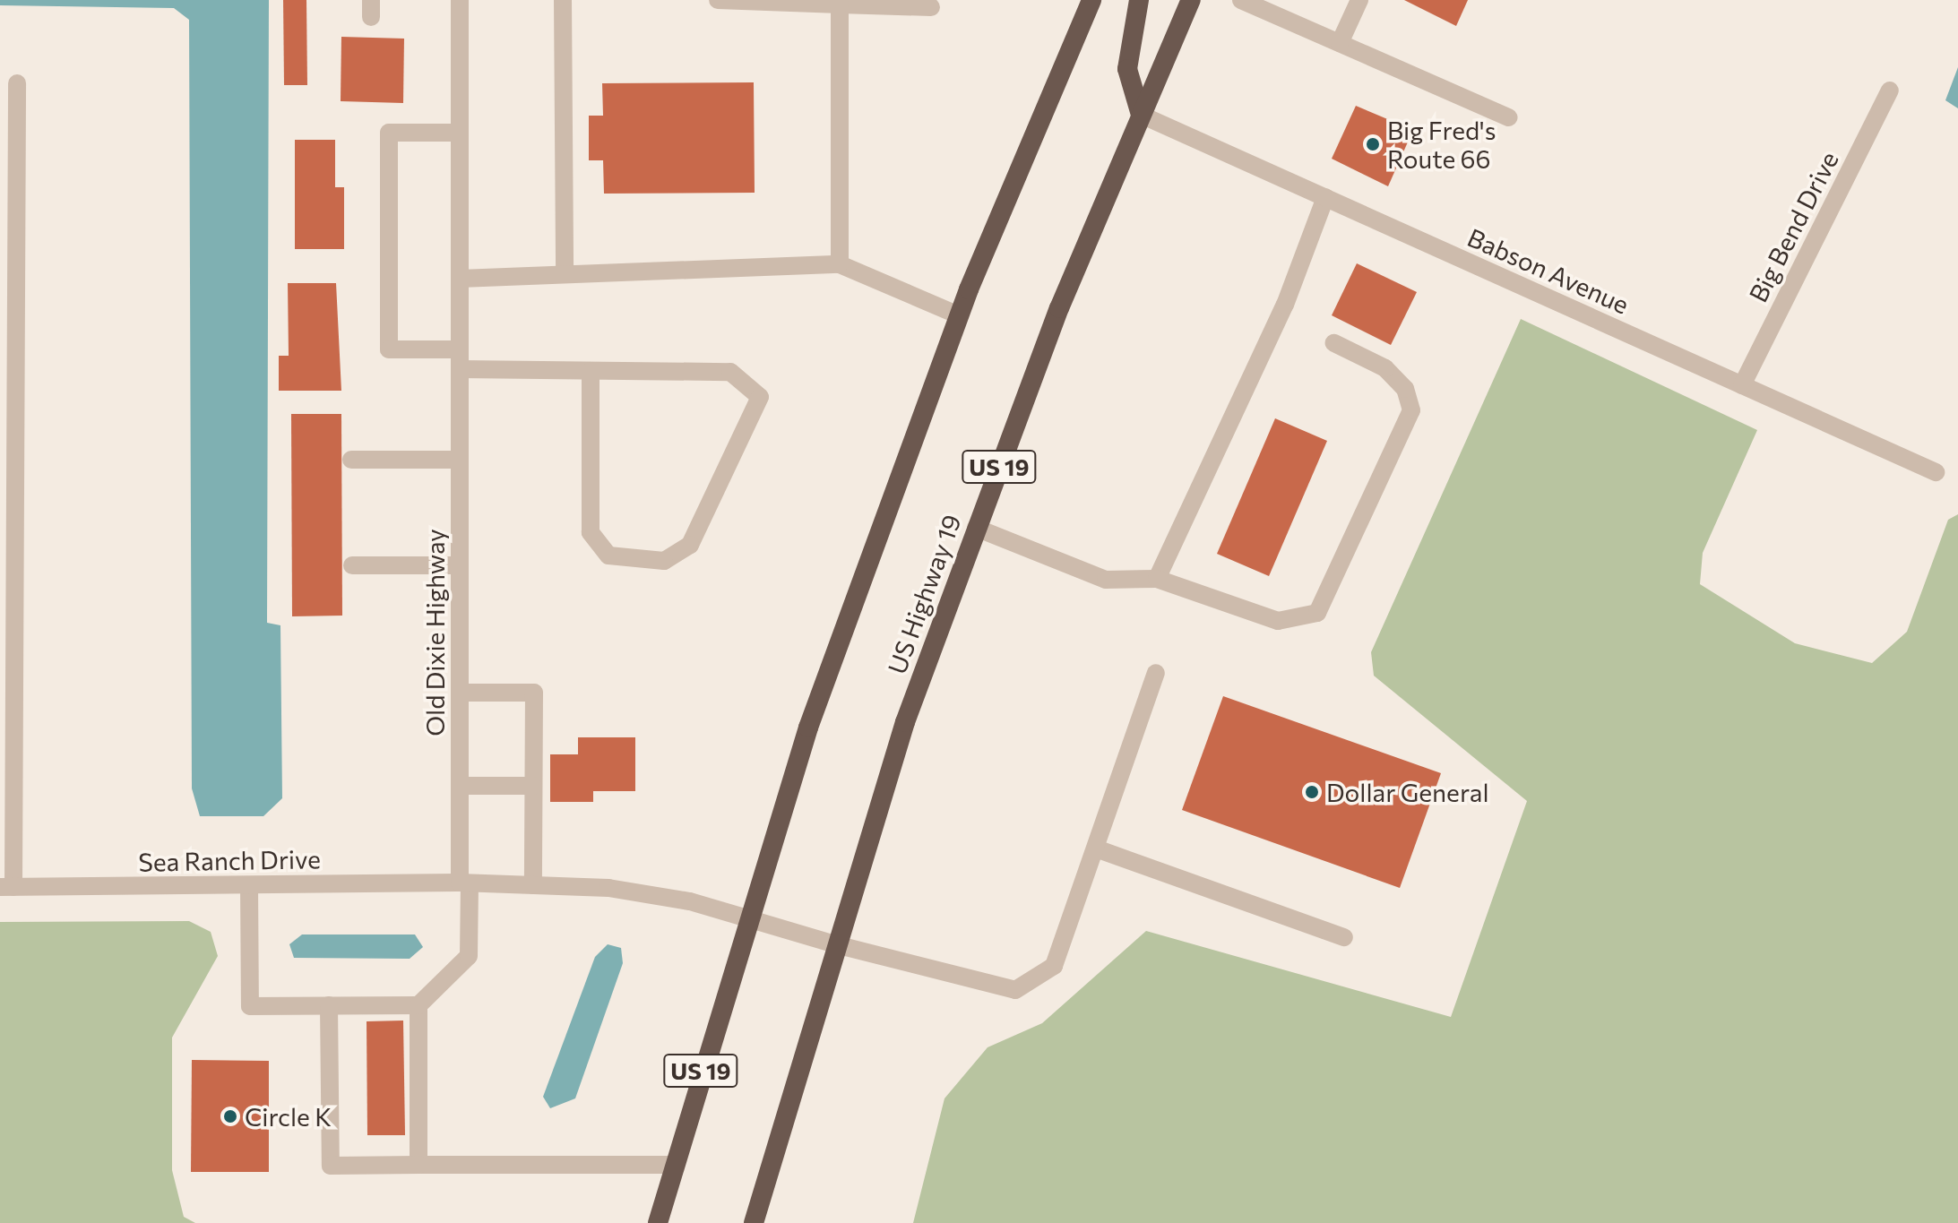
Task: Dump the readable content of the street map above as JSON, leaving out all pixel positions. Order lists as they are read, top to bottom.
{
  "streets": {
    "highway": ["US 19", "US Highway 19"],
    "street": [
      "Big Bend Drive",
      "Babson Avenue",
      "Old Dixie Highway",
      "Sea Ranch Drive"
    ]
  },
  "crossings": [
    ["Big Bend Drive", "Babson Avenue"],
    ["Babson Avenue", "US Highway 19"],
    ["Old Dixie Highway", "Sea Ranch Drive"]
  ],
  "places": ["Big Fred's Route 66", "Dollar General", "Circle K"]
}
